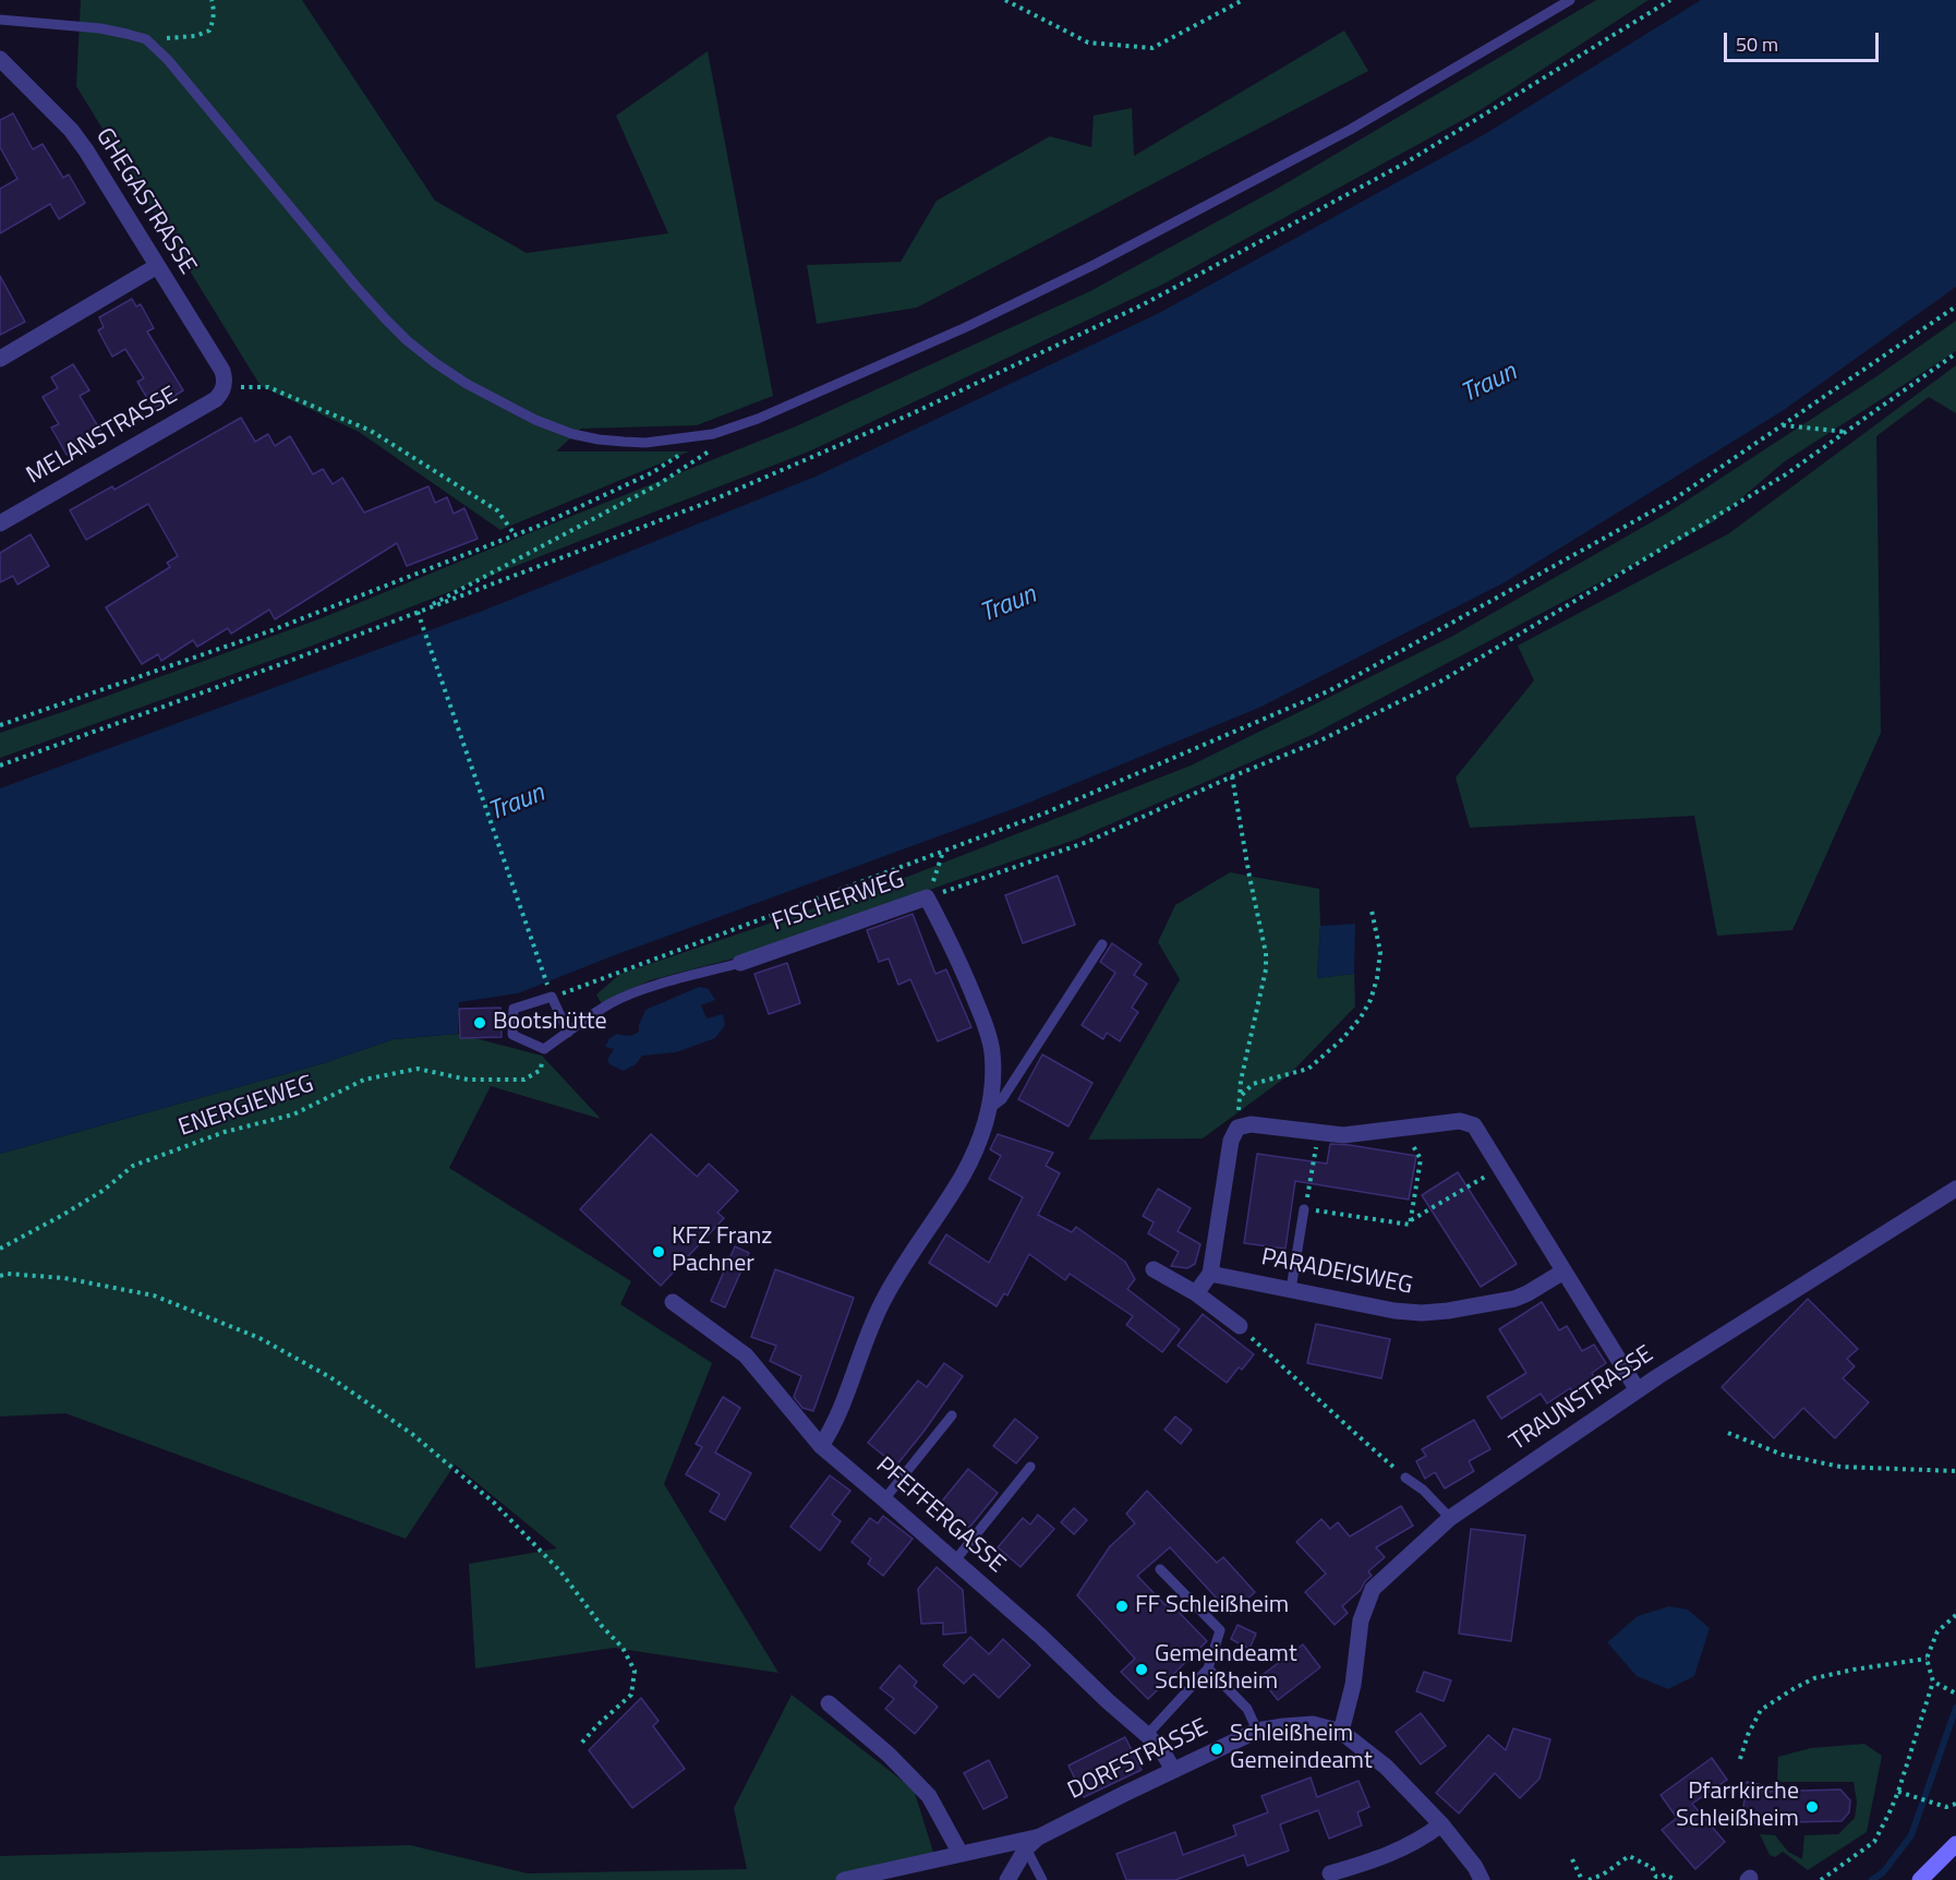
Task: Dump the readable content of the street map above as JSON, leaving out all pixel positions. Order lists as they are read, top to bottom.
{
  "streets": {
    "street": [
      "GHEGASTRASSE",
      "MELANSTRASSE",
      "FISCHERWEG",
      "PARADEISWEG",
      "TRAUNSTRASSE",
      "PFEFFERGASSE",
      "DORFSTRASSE"
    ],
    "path": ["ENERGIEWEG"]
  },
  "crossings": [
    ["GHEGASTRASSE", "MELANSTRASSE"],
    ["FISCHERWEG", "PFEFFERGASSE"],
    ["TRAUNSTRASSE", "DORFSTRASSE"],
    ["PFEFFERGASSE", "DORFSTRASSE"]
  ],
  "water": ["Traun"],
  "places": [
    "Bootshütte",
    "KFZ Franz Pachner",
    "FF Schleißheim",
    "Gemeindeamt Schleißheim",
    "Schleißheim Gemeindeamt",
    "Pfarrkirche Schleißheim"
  ],
  "scale_bar": "50 m"
}
